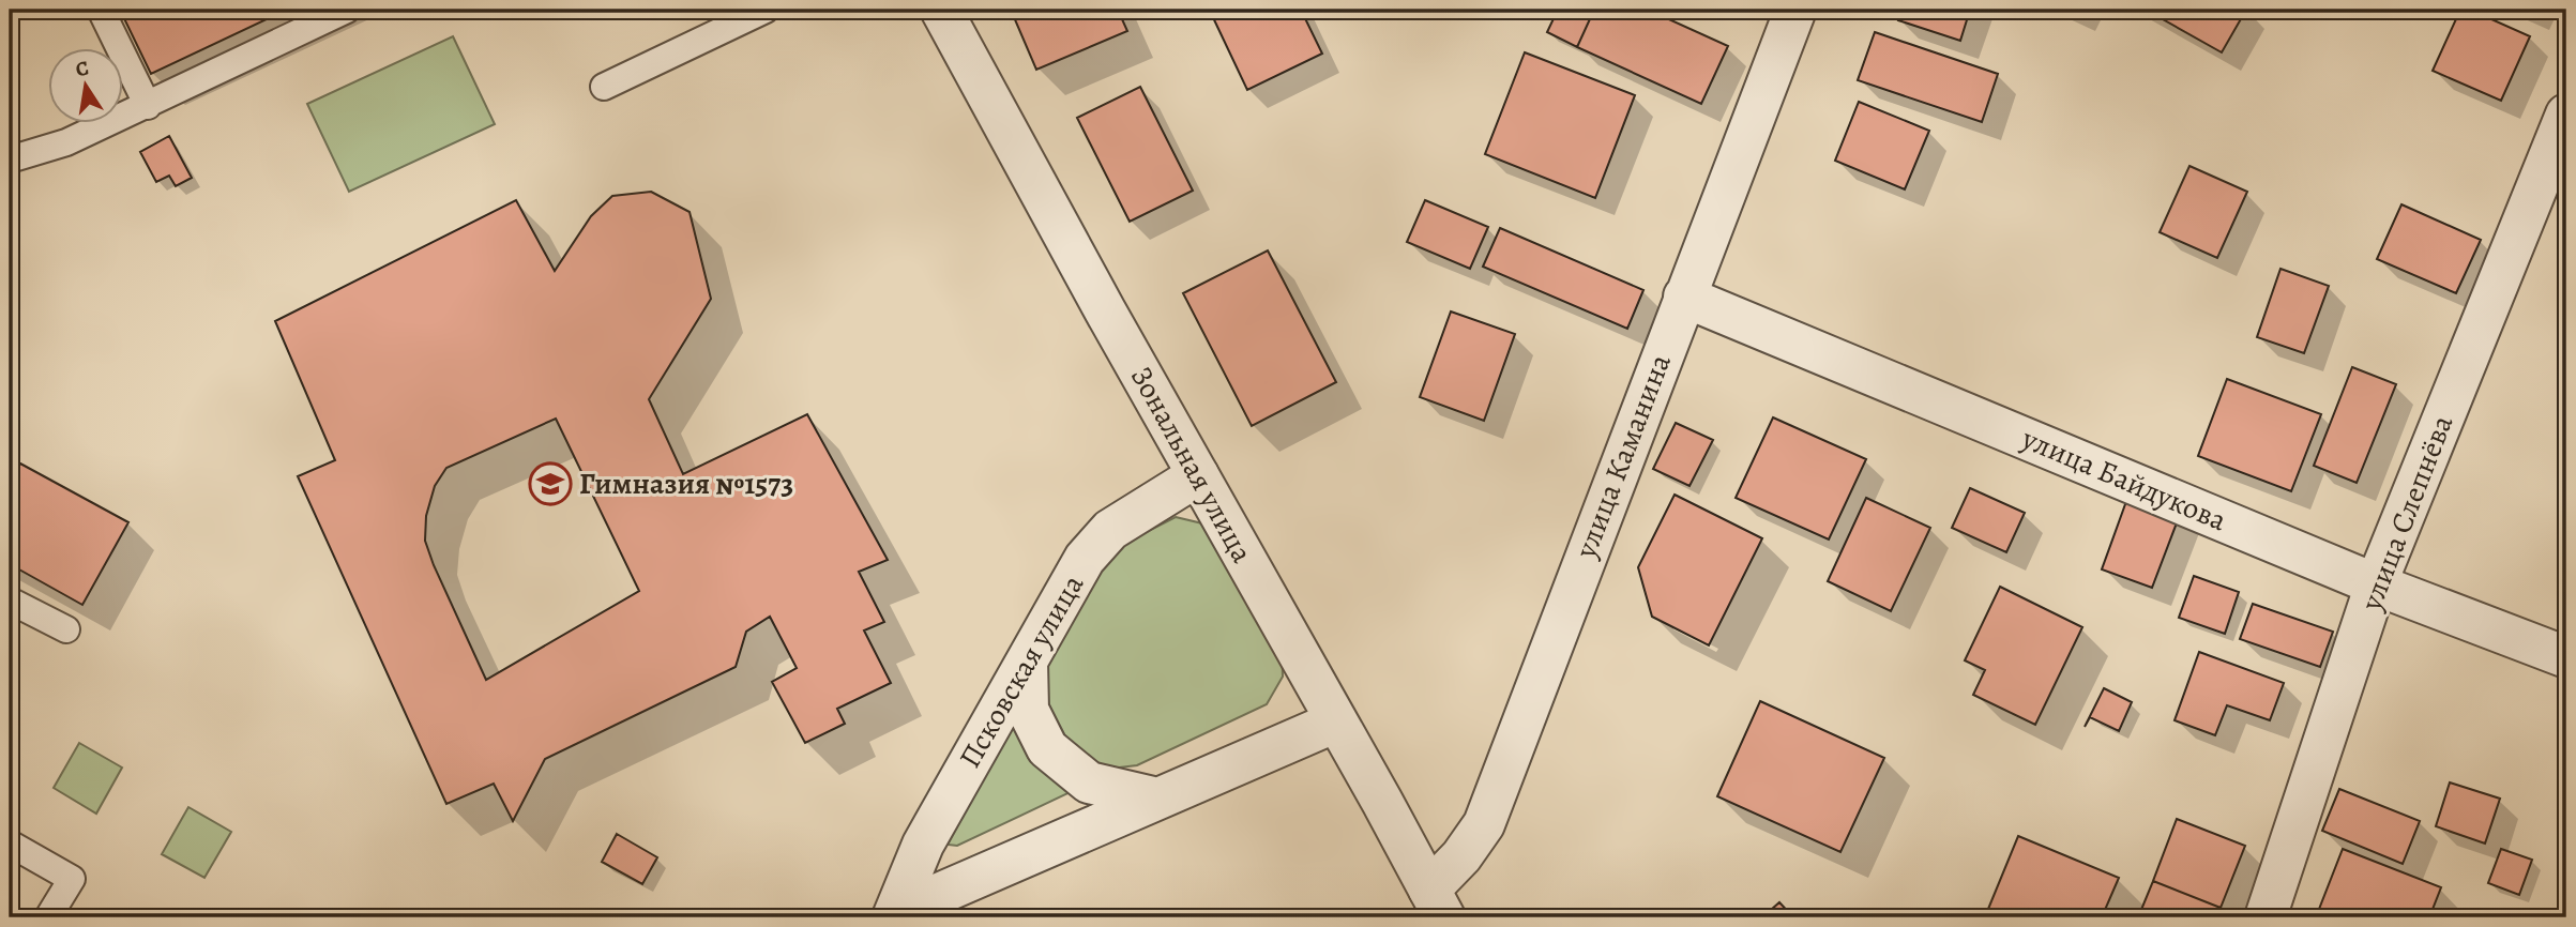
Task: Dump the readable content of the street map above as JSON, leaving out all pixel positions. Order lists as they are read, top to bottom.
{
  "streets": {
    "street": [
      "улица Каманина",
      "Зональная улица",
      "улица Байдукова",
      "улица Слепнёва",
      "Псковская улица"
    ]
  },
  "crossings": [
    ["улица Каманина", "Зональная улица"],
    ["улица Каманина", "улица Байдукова"],
    ["Зональная улица", "Псковская улица"],
    ["улица Байдукова", "улица Слепнёва"]
  ],
  "places": {
    "school or university": ["Гимназия №1573"]
  },
  "north": "top"
}
